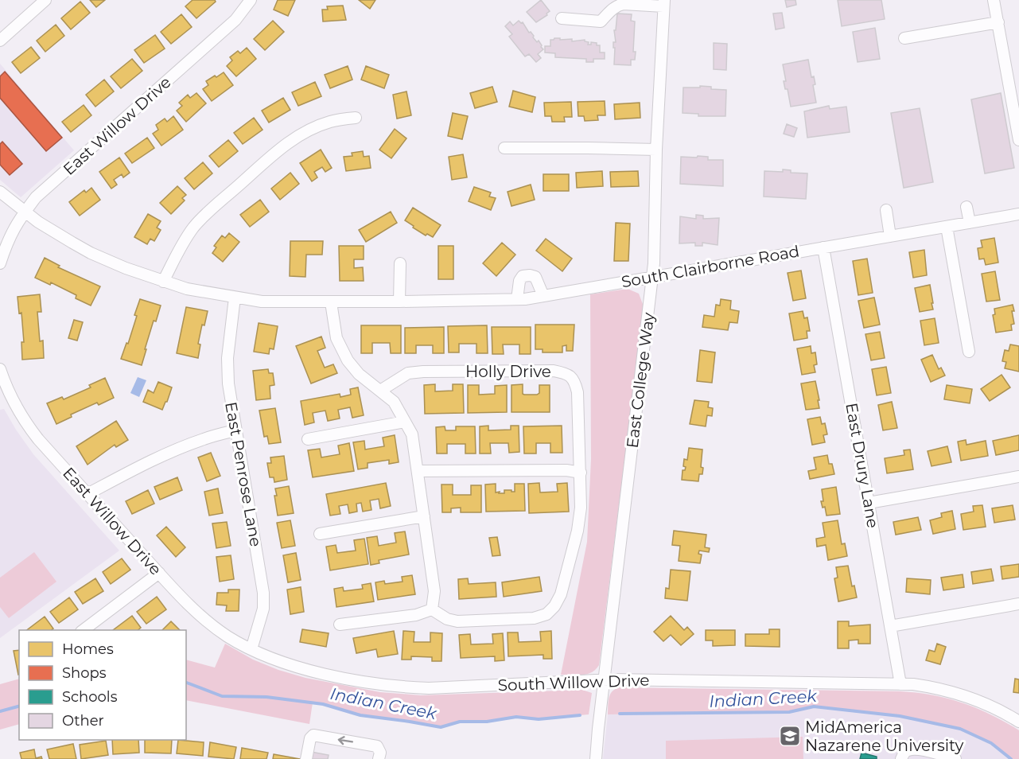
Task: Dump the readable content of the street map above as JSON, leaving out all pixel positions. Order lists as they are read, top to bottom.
{
  "streets": {
    "street": [
      "East Willow Drive",
      "South Clairborne Road",
      "Holly Drive",
      "East College Way",
      "East Drury Lane",
      "East Penrose Lane",
      "South Willow Drive"
    ]
  },
  "crossings": [
    ["East Willow Drive", "South Clairborne Road"],
    ["East Willow Drive", "East Penrose Lane"],
    ["East Willow Drive", "South Willow Drive"],
    ["South Clairborne Road", "East College Way"],
    ["South Clairborne Road", "East Drury Lane"],
    ["South Clairborne Road", "East Penrose Lane"],
    ["East College Way", "South Willow Drive"],
    ["East Drury Lane", "South Willow Drive"],
    ["East Penrose Lane", "South Willow Drive"]
  ],
  "water": ["Indian Creek"],
  "places": {
    "school or university": ["MidAmerica Nazarene University"]
  },
  "legend": [
    "Homes",
    "Shops",
    "Schools",
    "Other"
  ]
}
